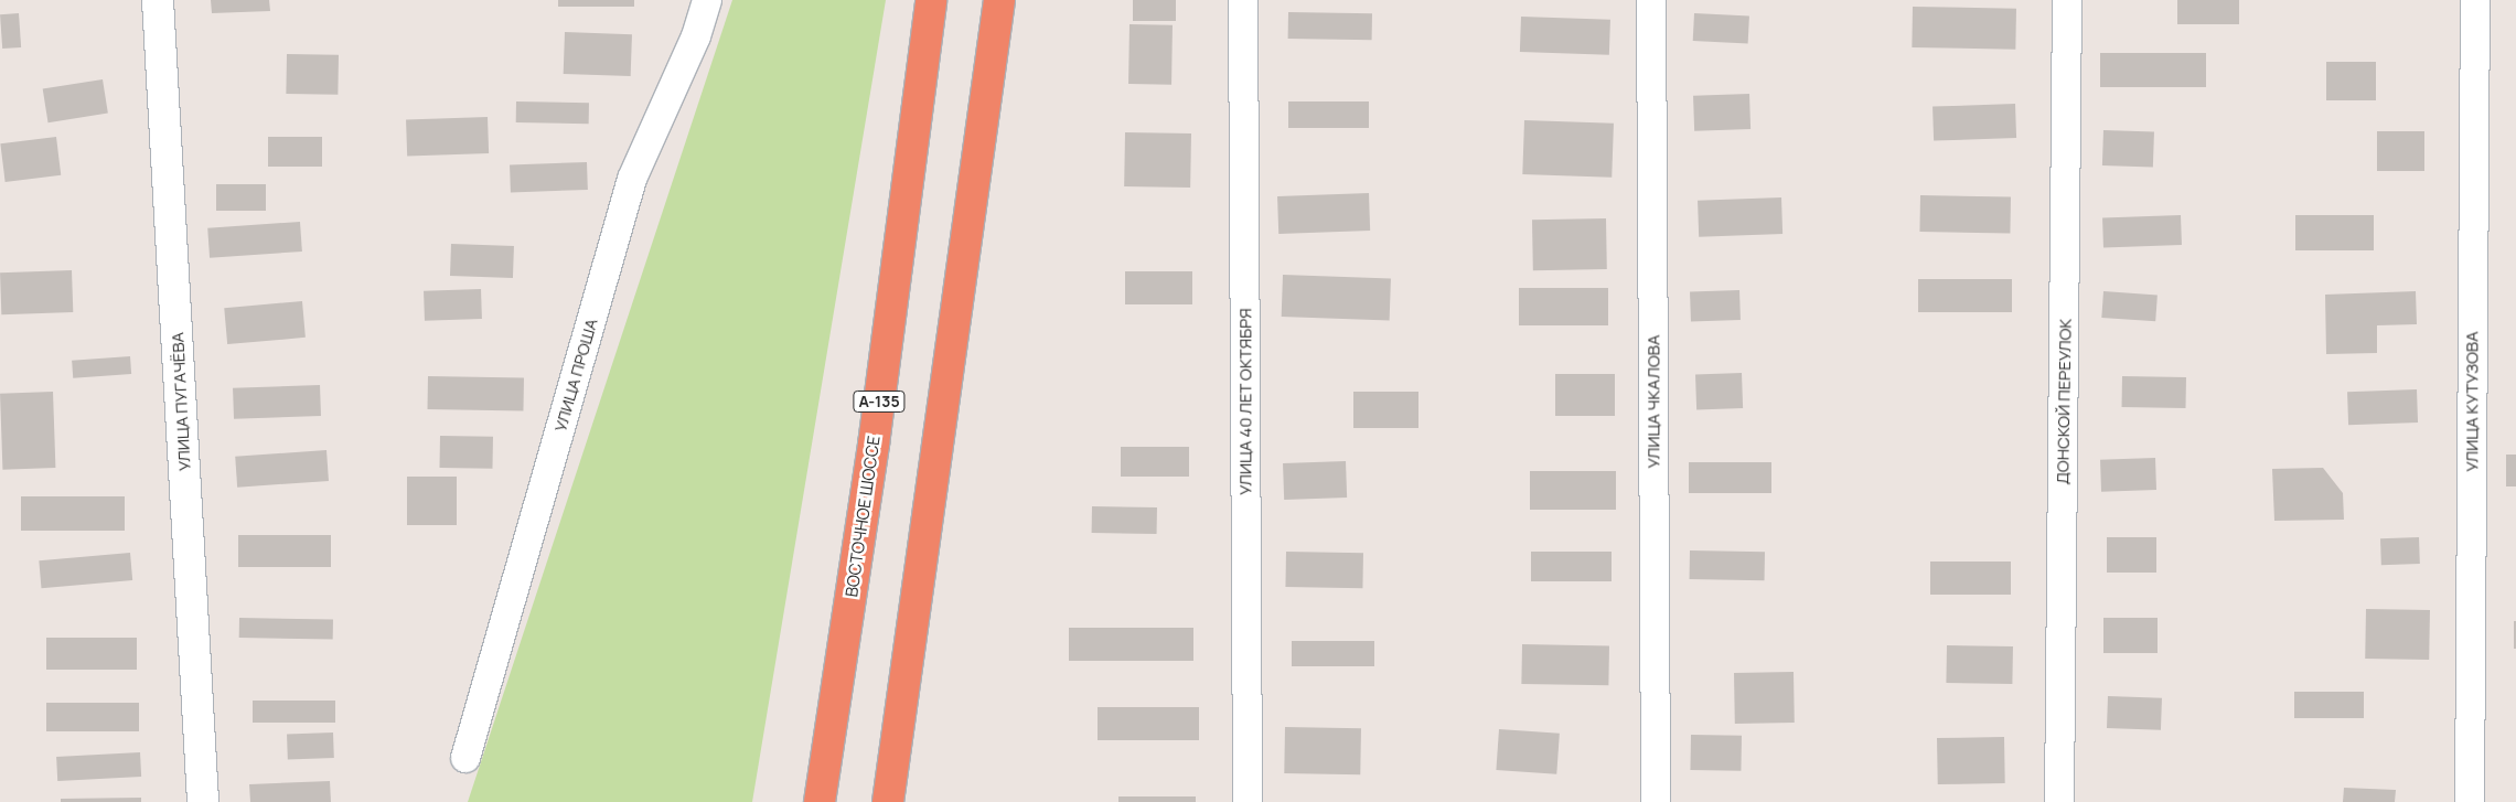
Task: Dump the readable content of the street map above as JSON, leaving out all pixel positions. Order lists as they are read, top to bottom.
{
  "streets": {
    "highway": ["А-135", "ВОСТОЧНОЕ ШОССЕ"],
    "street": [
      "УЛИЦА ПРОША",
      "УЛИЦА ПУГАЧЁВА",
      "УЛИЦА 40 ЛЕТ ОКТЯБРЯ",
      "УЛИЦА ЧКАЛОВА",
      "ДОНСКОЙ ПЕРЕУЛОК",
      "УЛИЦА КУТУЗОВА"
    ]
  }
}
